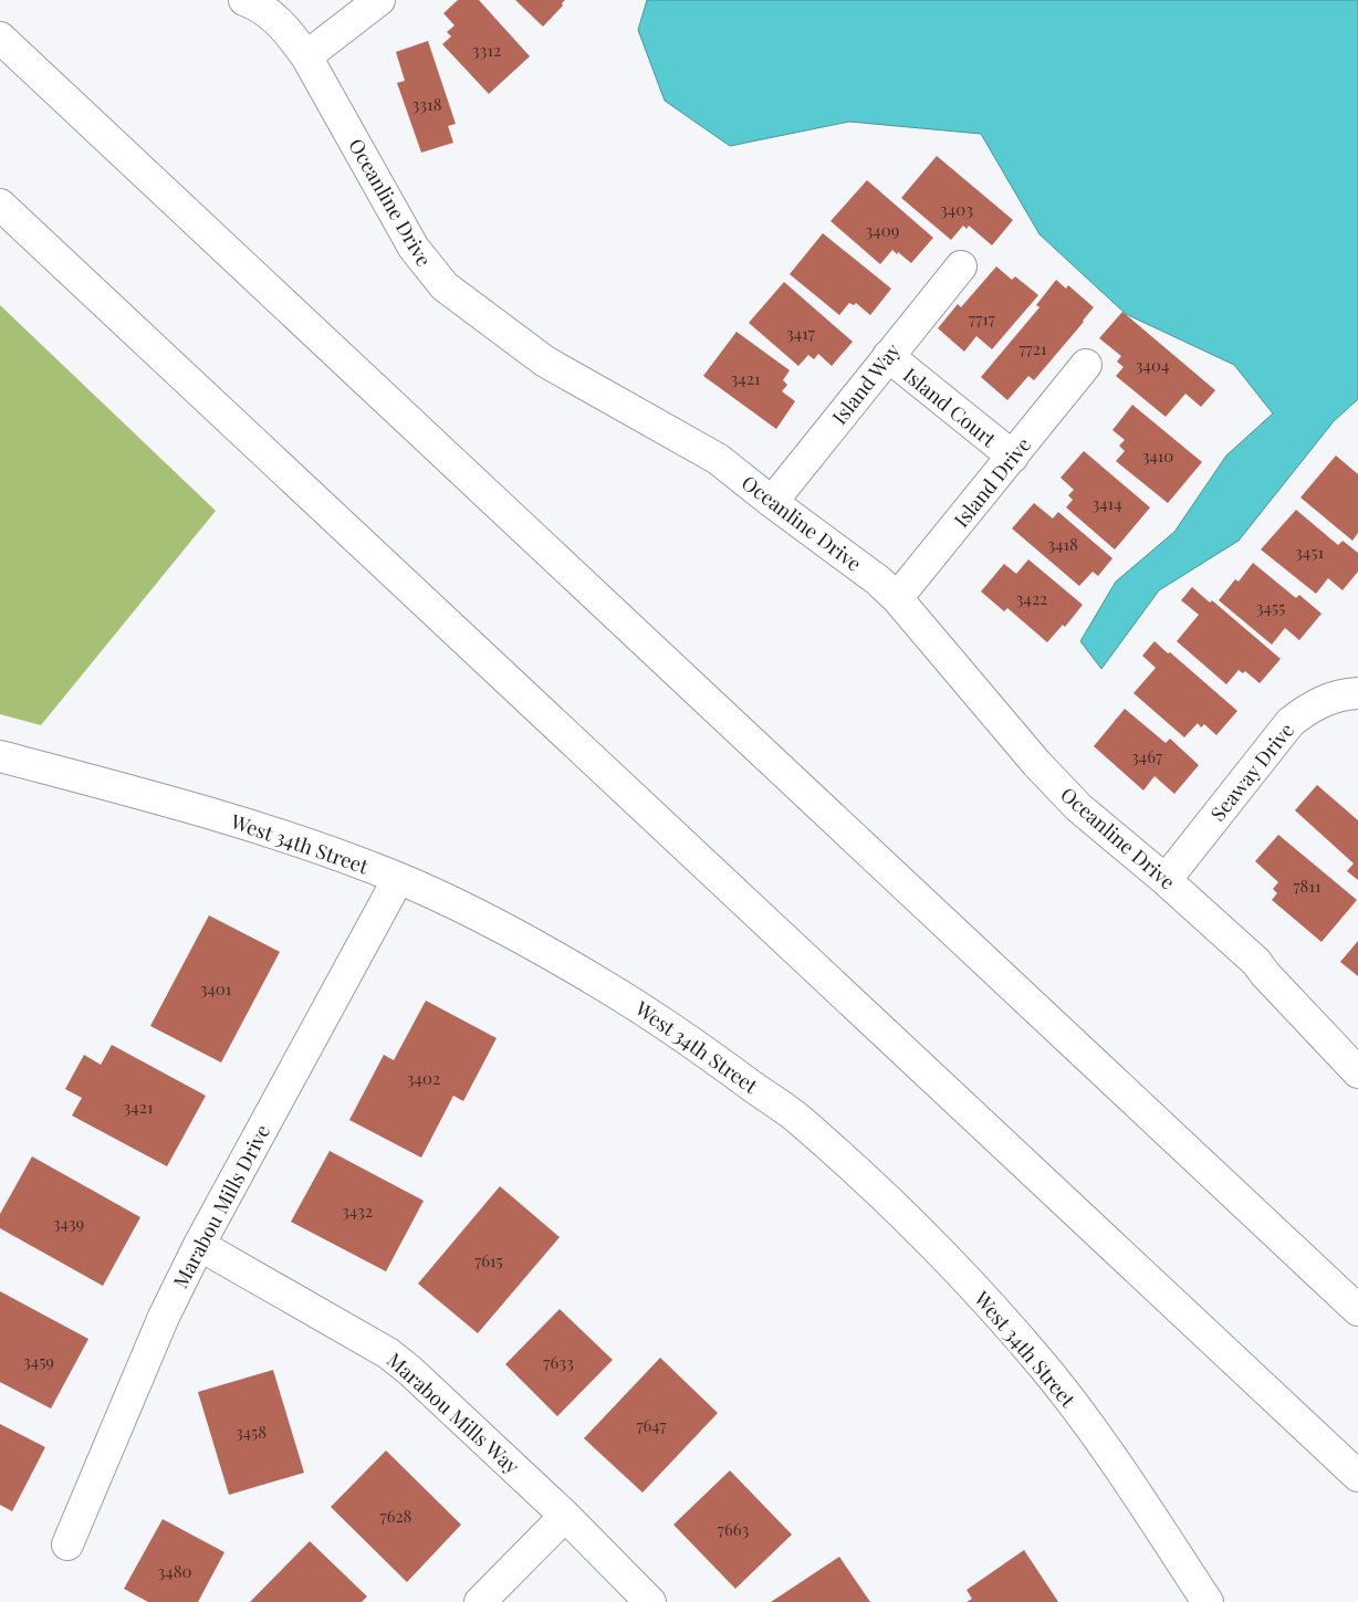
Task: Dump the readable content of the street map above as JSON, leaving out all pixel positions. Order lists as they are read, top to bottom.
{
  "streets": {
    "main road": [
      "Oceanline Drive",
      "Island Way",
      "Island Court",
      "Island Drive",
      "Seaway Drive",
      "West 34th Street",
      "Marabou Mills Drive",
      "Marabou Mills Way"
    ]
  },
  "crossings": [
    ["Oceanline Drive", "Island Way"],
    ["Oceanline Drive", "Island Drive"],
    ["Oceanline Drive", "Seaway Drive"],
    ["Island Way", "Island Court"],
    ["Island Court", "Island Drive"],
    ["West 34th Street", "Marabou Mills Drive"],
    ["Marabou Mills Drive", "Marabou Mills Way"]
  ],
  "house_numbers": [
    "3312",
    "3318",
    "3403",
    "3409",
    "7717",
    "3417",
    "7721",
    "3404",
    "3421",
    "3410",
    "3414",
    "3418",
    "3451",
    "3422",
    "3455",
    "3467",
    "7811",
    "3401",
    "3402",
    "3421",
    "3432",
    "3439",
    "7615",
    "3459",
    "7633",
    "7647",
    "3458",
    "7628",
    "7663",
    "3480"
  ]
}
